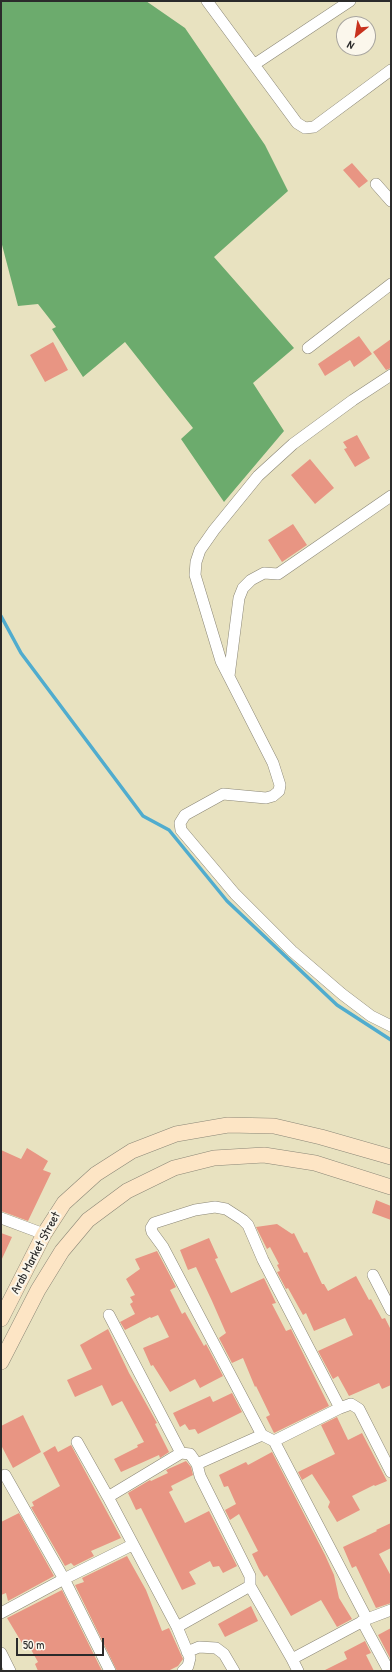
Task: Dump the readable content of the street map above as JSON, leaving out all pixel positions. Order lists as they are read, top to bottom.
{
  "streets": {
    "main road": ["Arab Market Street"]
  },
  "scale_bar": "50 m",
  "north": "bottom left"
}
